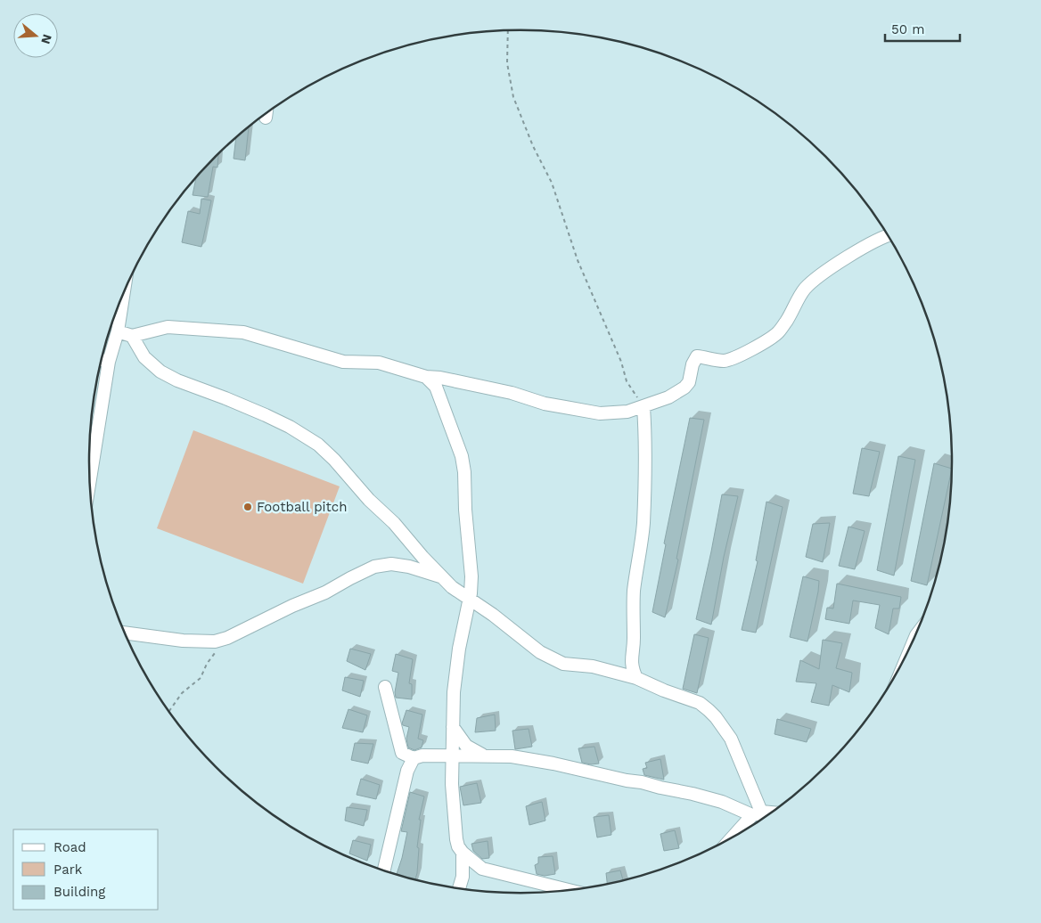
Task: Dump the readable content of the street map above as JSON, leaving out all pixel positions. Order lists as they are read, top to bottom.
{
  "places": ["Football pitch"],
  "legend": ["Road", "Park", "Building"],
  "scale_bar": "50 m",
  "north": "right"
}
